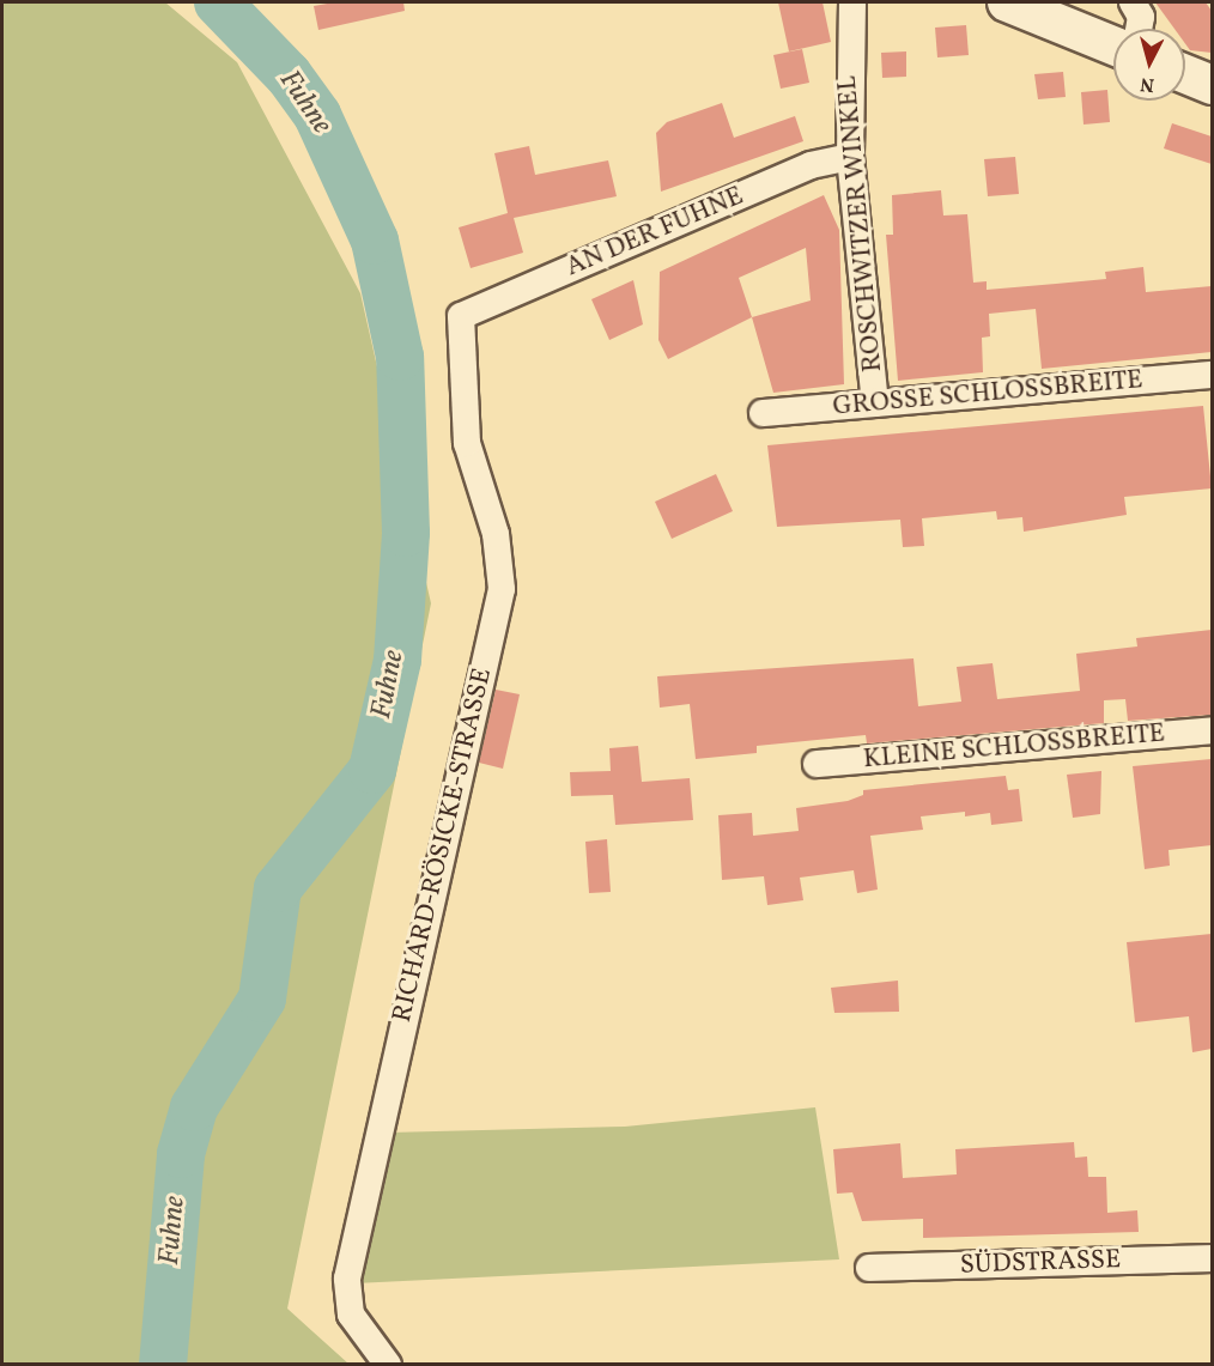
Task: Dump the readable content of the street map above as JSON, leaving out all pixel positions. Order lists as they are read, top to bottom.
{
  "streets": {
    "street": [
      "ROSCHWITZER WINKEL",
      "AN DER FUHNE",
      "GROSSE SCHLOSSBREITE",
      "KLEINE SCHLOSSBREITE",
      "RICHARD-RÖSICKE-STRASSE",
      "SÜDSTRASSE"
    ]
  },
  "crossings": [
    ["ROSCHWITZER WINKEL", "AN DER FUHNE"],
    ["ROSCHWITZER WINKEL", "GROSSE SCHLOSSBREITE"],
    ["AN DER FUHNE", "RICHARD-RÖSICKE-STRASSE"]
  ],
  "water": ["Fuhne"],
  "north": "bottom"
}
